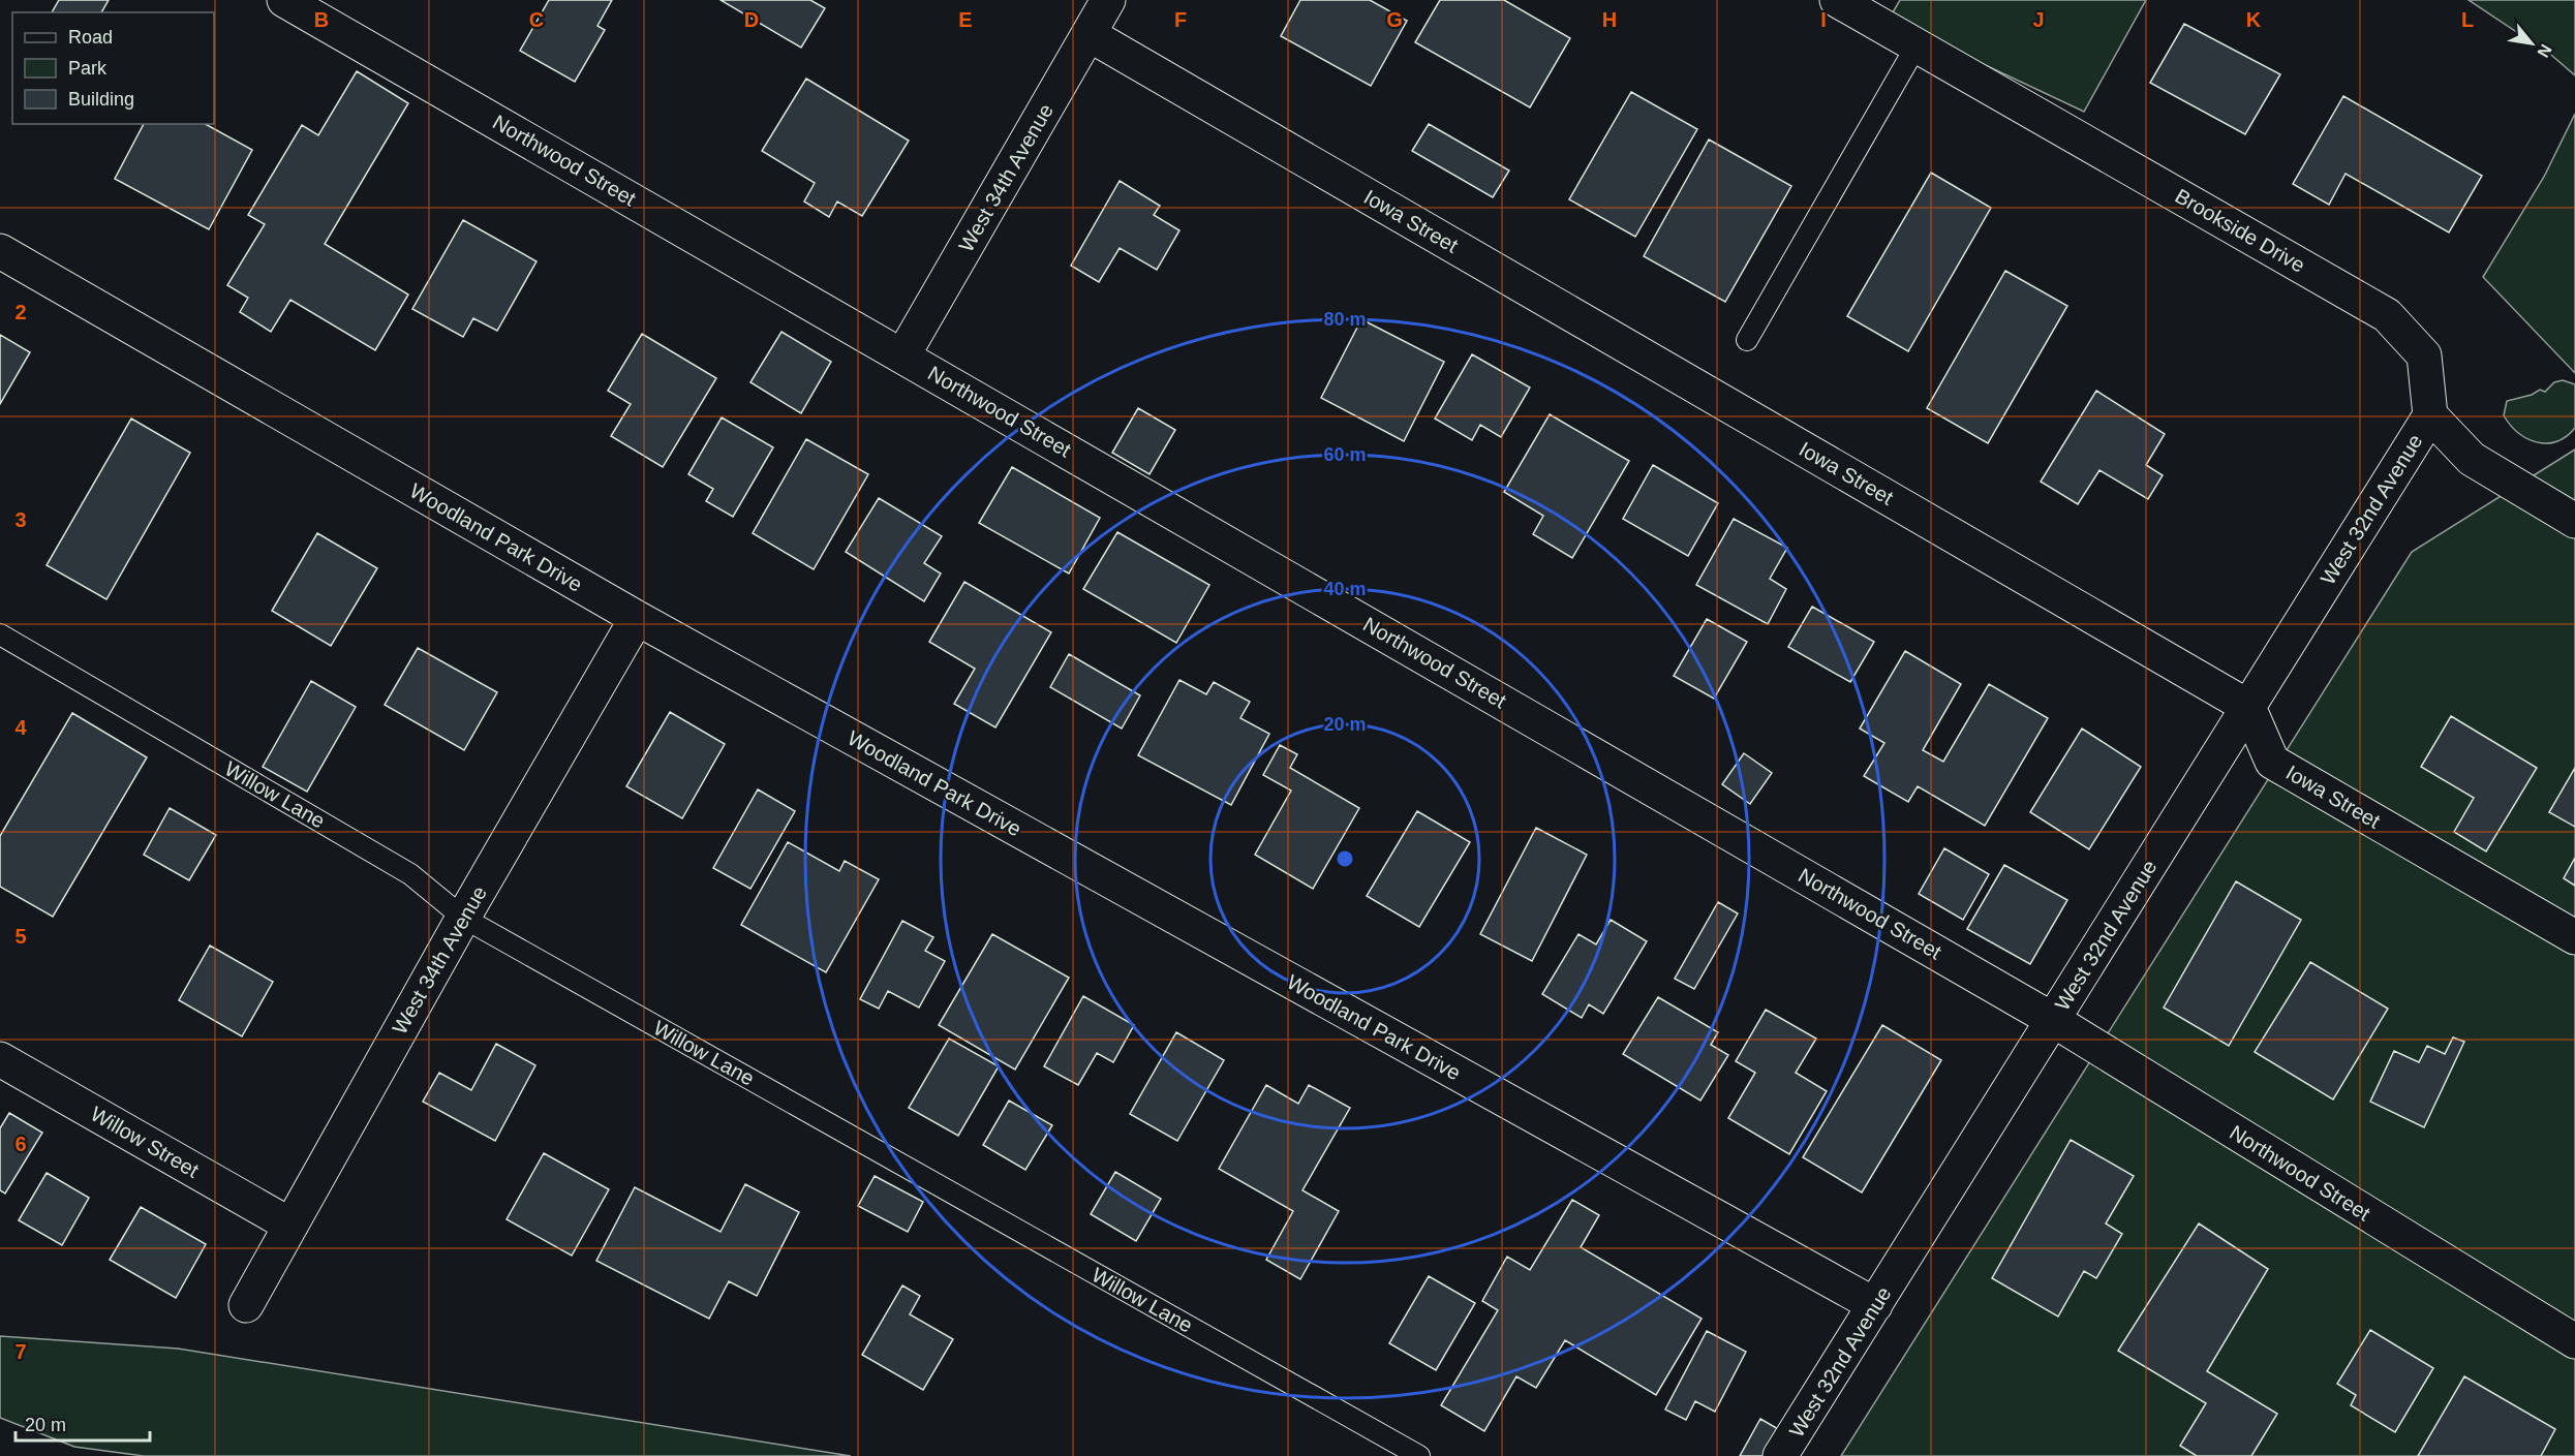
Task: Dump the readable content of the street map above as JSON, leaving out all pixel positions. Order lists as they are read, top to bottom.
{
  "streets": {
    "street": [
      "Northwood Street",
      "West 34th Avenue",
      "Iowa Street",
      "Brookside Drive",
      "West 32nd Avenue",
      "Woodland Park Drive",
      "Willow Street"
    ],
    "lane": ["Willow Lane"]
  },
  "crossings": [
    ["Northwood Street", "West 34th Avenue"],
    ["Northwood Street", "West 32nd Avenue"],
    ["West 34th Avenue", "Iowa Street"],
    ["West 34th Avenue", "Woodland Park Drive"],
    ["West 34th Avenue", "Willow Lane"],
    ["West 34th Avenue", "Willow Street"],
    ["Iowa Street", "West 32nd Avenue"],
    ["Brookside Drive", "West 32nd Avenue"],
    ["West 32nd Avenue", "Woodland Park Drive"]
  ],
  "legend": ["Road", "Park", "Building"],
  "scale_bar": "20 m",
  "north": "bottom right",
  "grid": {
    "columns": [
      "B",
      "C",
      "D",
      "E",
      "F",
      "G",
      "H",
      "I",
      "J",
      "K",
      "L"
    ],
    "rows": [
      "2",
      "3",
      "4",
      "5",
      "6",
      "7"
    ]
  },
  "rings": [
    "80 m",
    "60 m",
    "40 m",
    "20 m"
  ]
}
